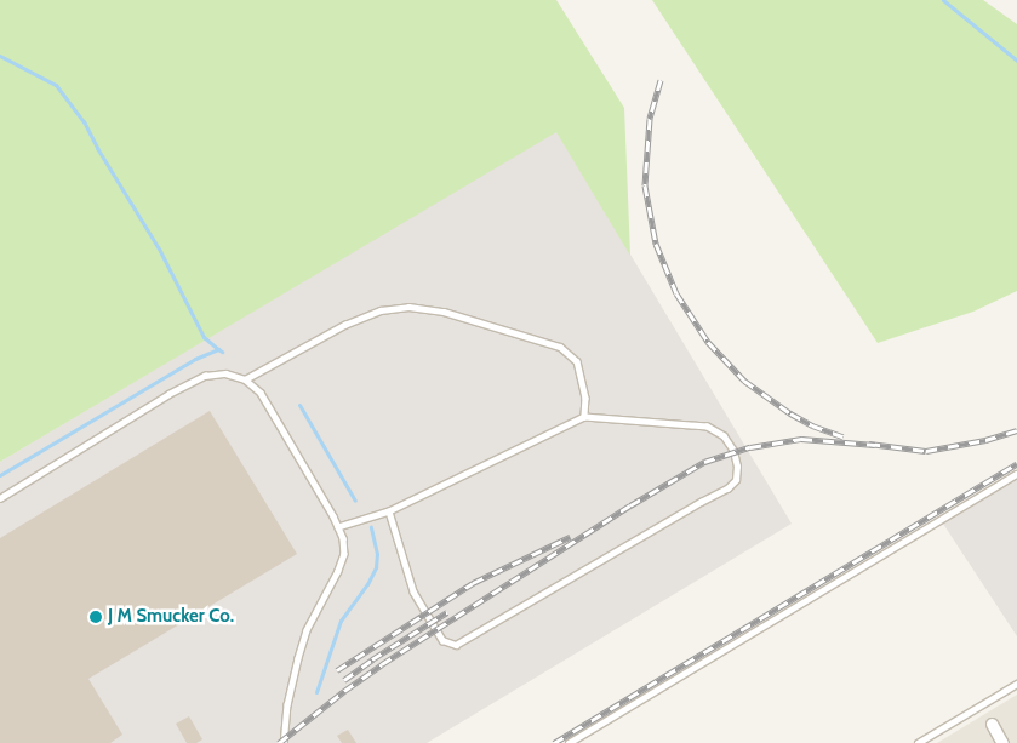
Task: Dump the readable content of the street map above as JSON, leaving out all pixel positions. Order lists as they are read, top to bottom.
{
  "places": ["J M Smucker Co."]
}
